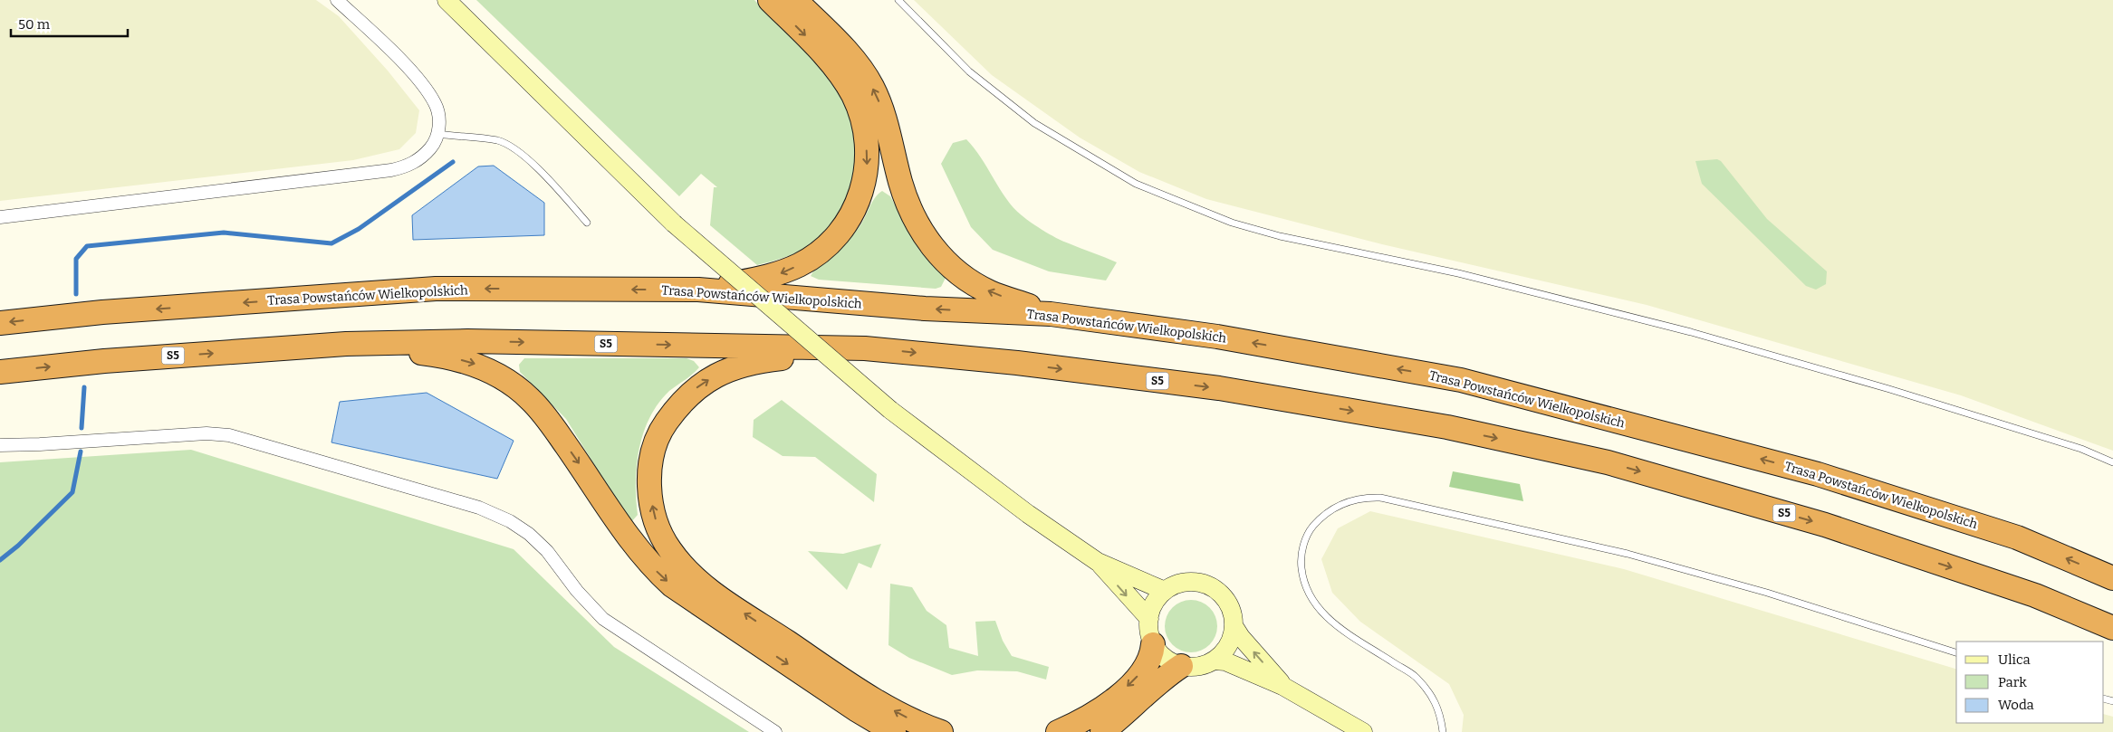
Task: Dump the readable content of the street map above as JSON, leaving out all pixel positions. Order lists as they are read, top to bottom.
{
  "streets": {
    "highway": ["Trasa Powstańców Wielkopolskich", "S5"]
  },
  "legend": ["Ulica", "Park", "Woda"],
  "scale_bar": "50 m"
}
